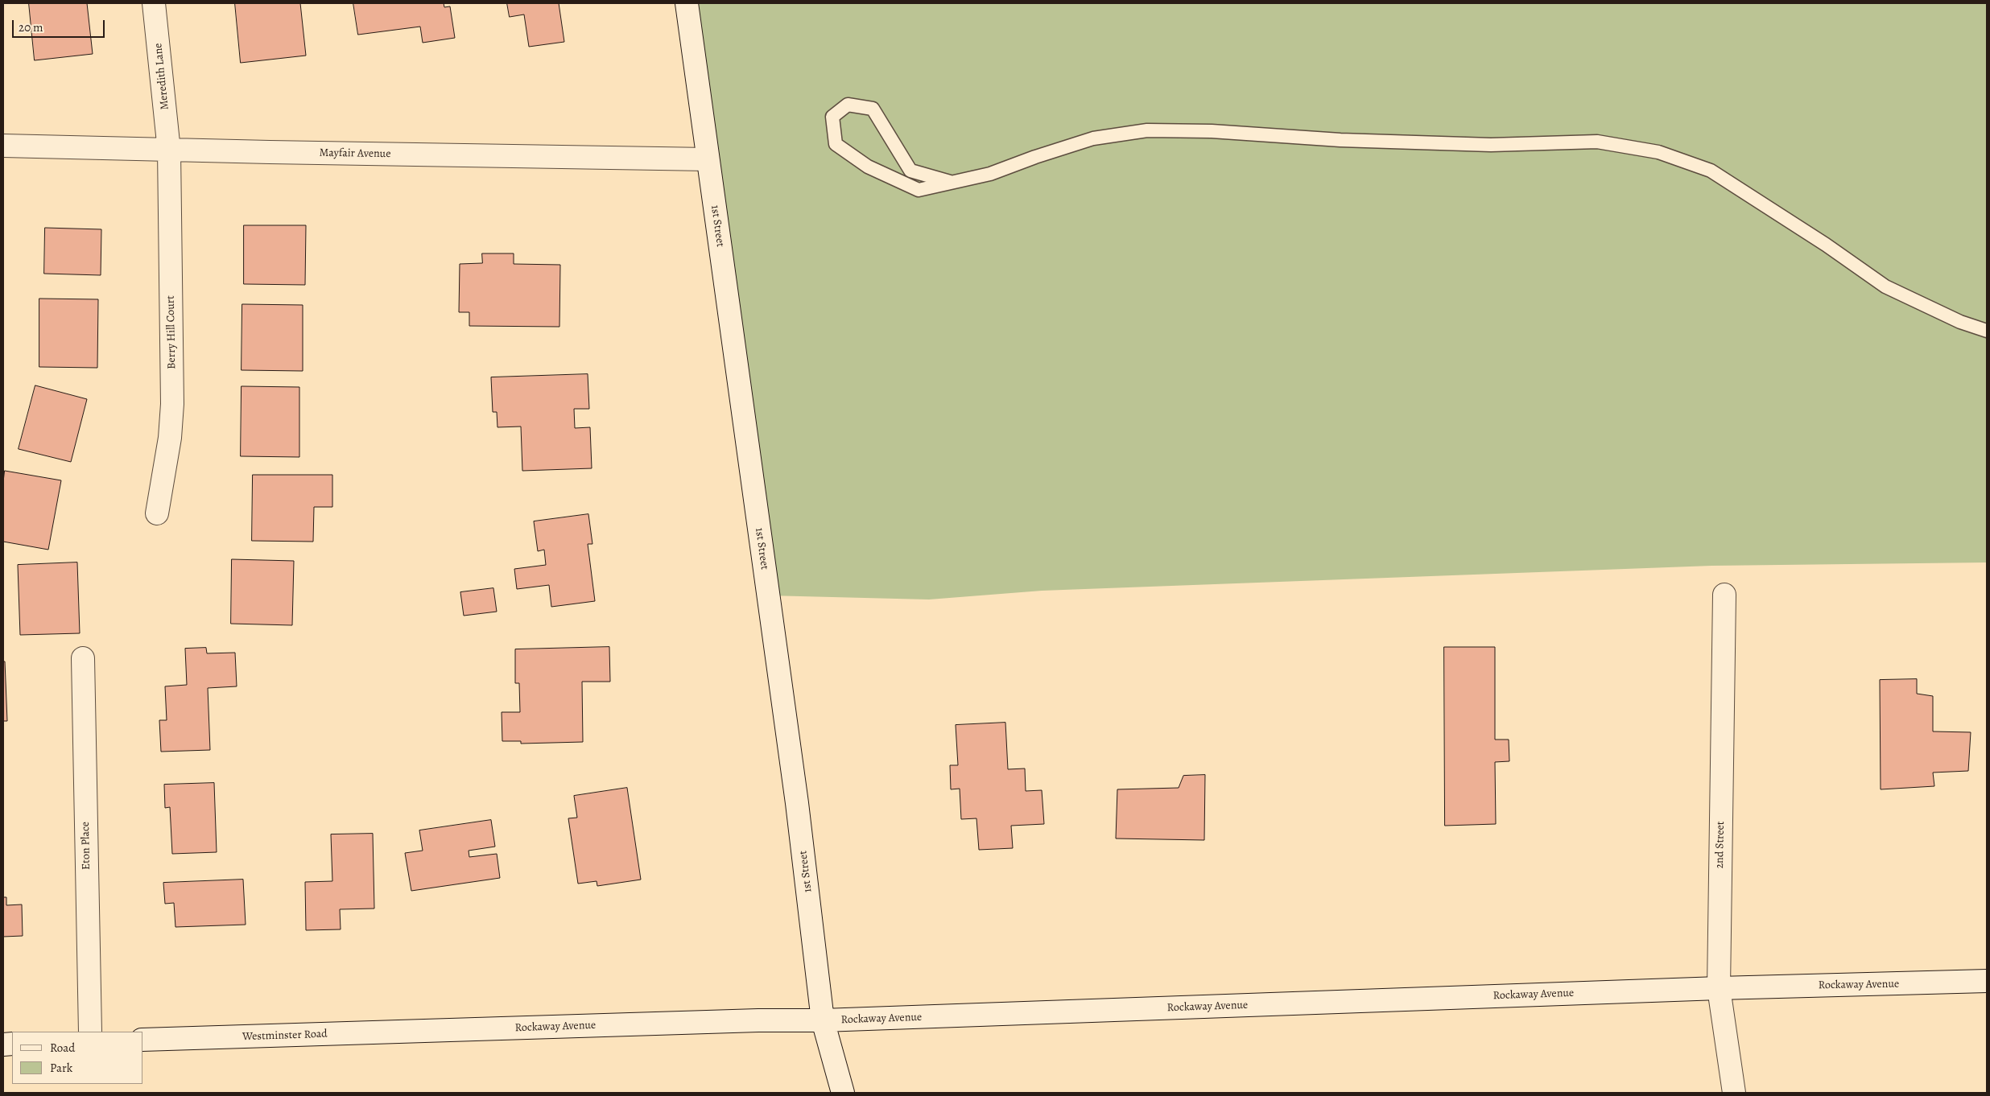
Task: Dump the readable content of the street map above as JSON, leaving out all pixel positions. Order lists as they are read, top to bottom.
{
  "streets": {
    "street": [
      "Meredith Lane",
      "Mayfair Avenue",
      "1st Street",
      "Berry Hill Court",
      "2nd Street",
      "Eton Place",
      "Rockaway Avenue",
      "Westminster Road"
    ]
  },
  "crossings": [
    ["Meredith Lane", "Mayfair Avenue"],
    ["Meredith Lane", "Berry Hill Court"],
    ["Mayfair Avenue", "1st Street"],
    ["Mayfair Avenue", "Berry Hill Court"],
    ["1st Street", "Rockaway Avenue"],
    ["2nd Street", "Rockaway Avenue"],
    ["Rockaway Avenue", "Westminster Road"]
  ],
  "legend": ["Road", "Park"],
  "scale_bar": "20 m"
}
